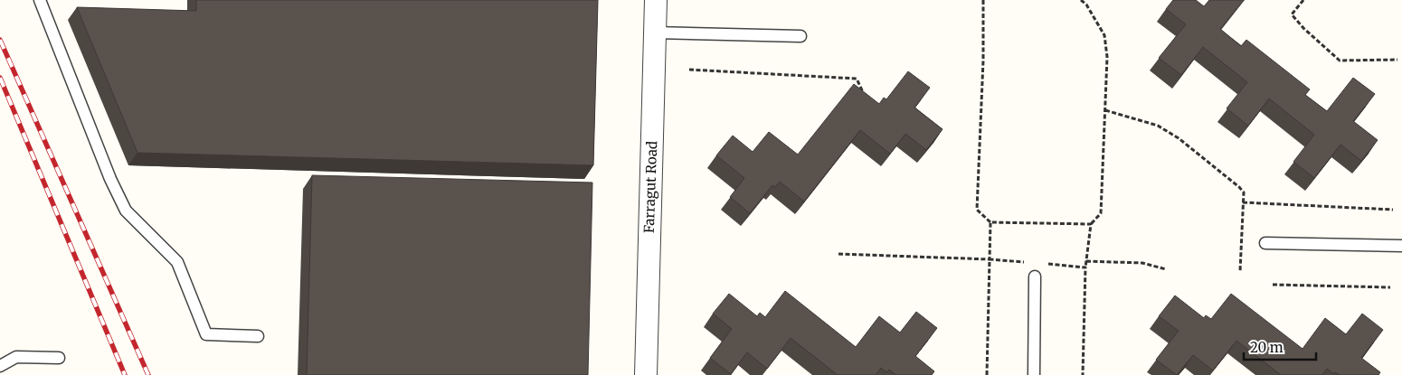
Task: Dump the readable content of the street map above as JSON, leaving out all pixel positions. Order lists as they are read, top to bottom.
{
  "streets": {
    "street": ["Farragut Road"]
  },
  "scale_bar": "20 m"
}
